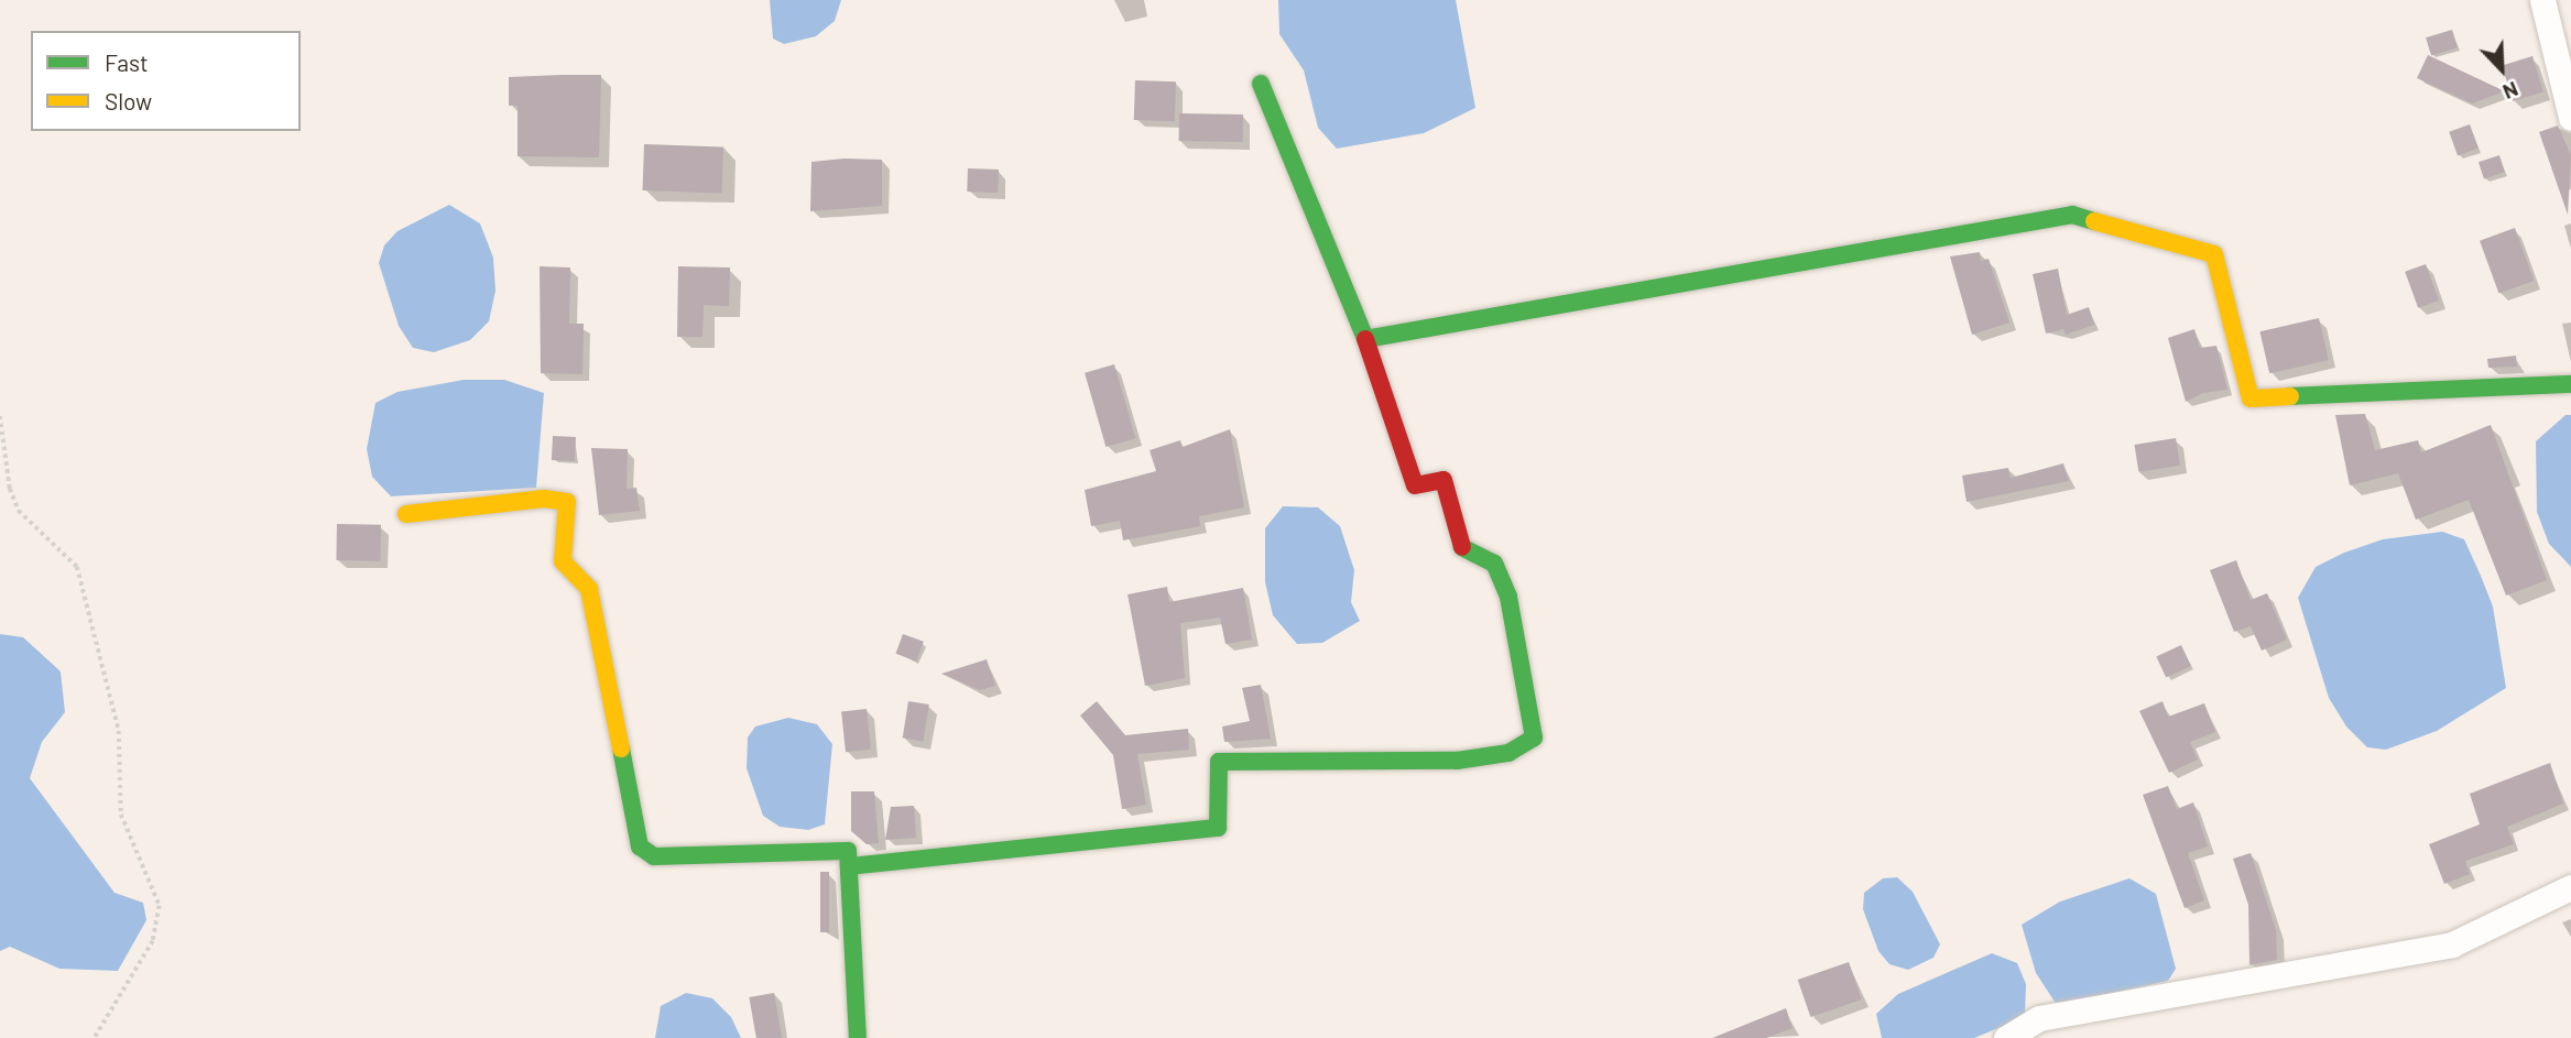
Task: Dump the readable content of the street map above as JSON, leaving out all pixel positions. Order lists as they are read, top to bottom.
{
  "legend": ["Fast", "Slow"],
  "north": "bottom right"
}
